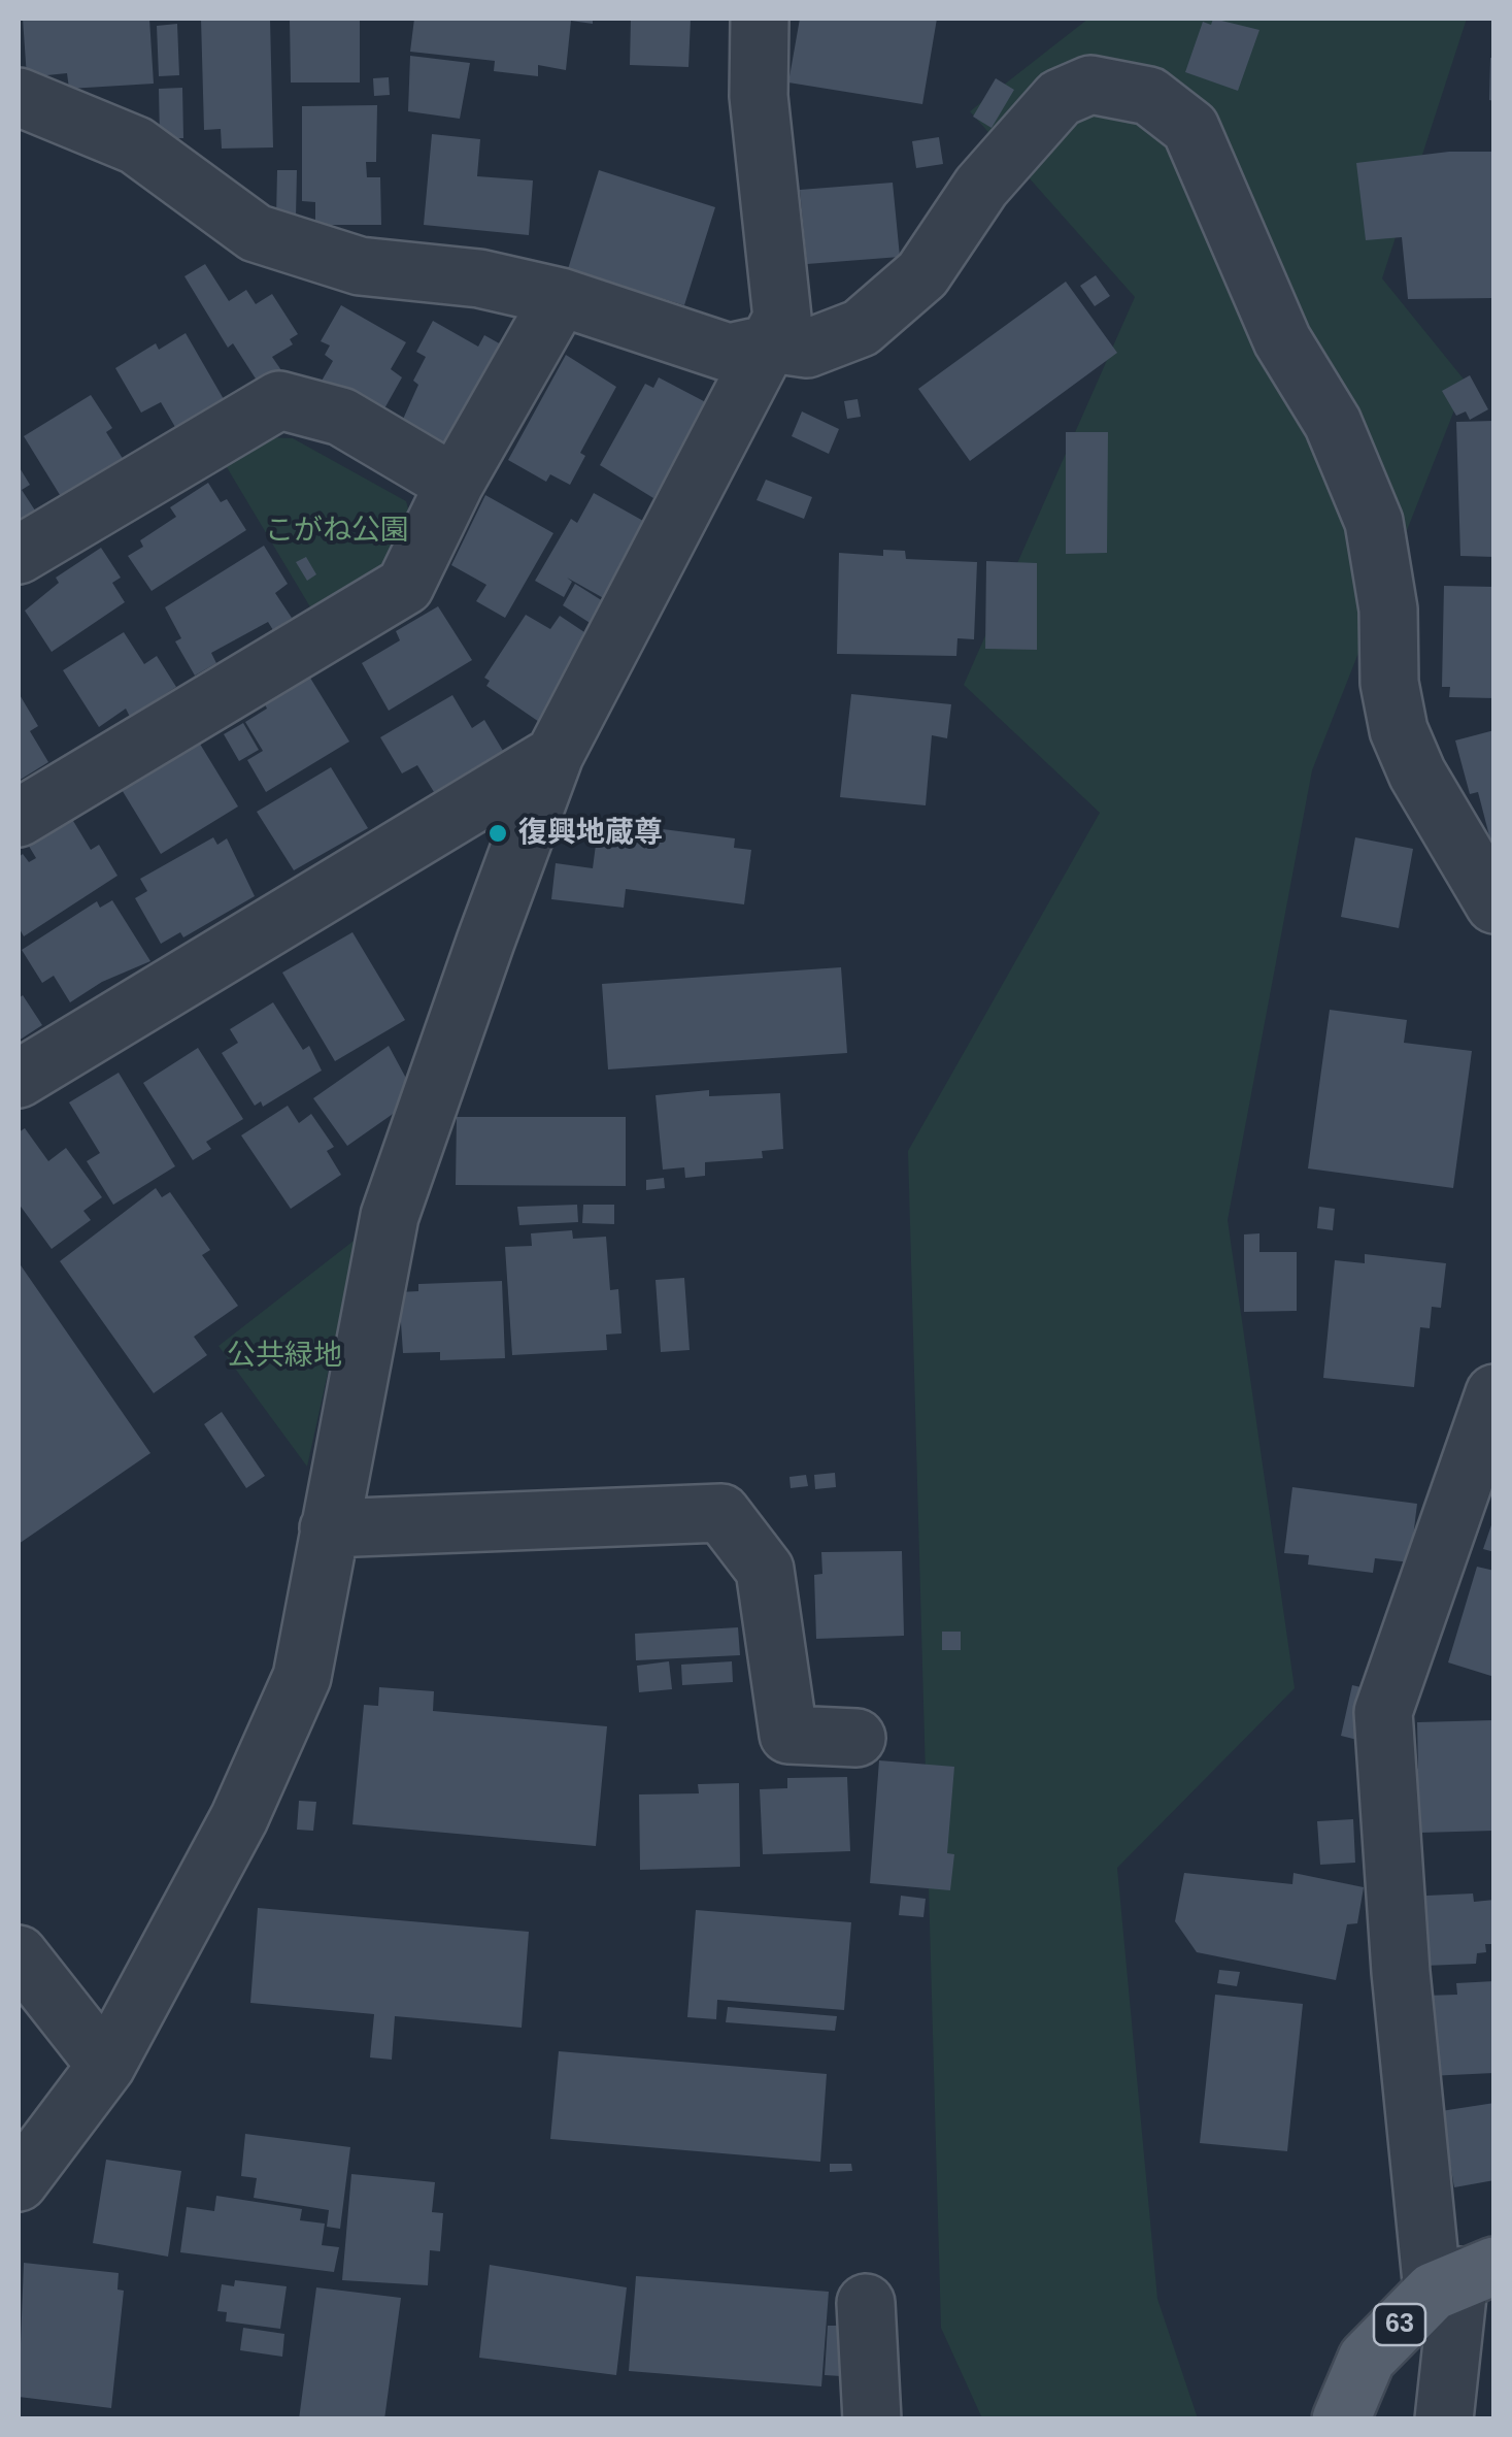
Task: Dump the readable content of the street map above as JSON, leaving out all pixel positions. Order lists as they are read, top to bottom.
{
  "streets": {
    "main road": ["63"]
  },
  "parks": ["こがね公園", "公共緑地"],
  "places": ["復興地蔵尊"]
}
